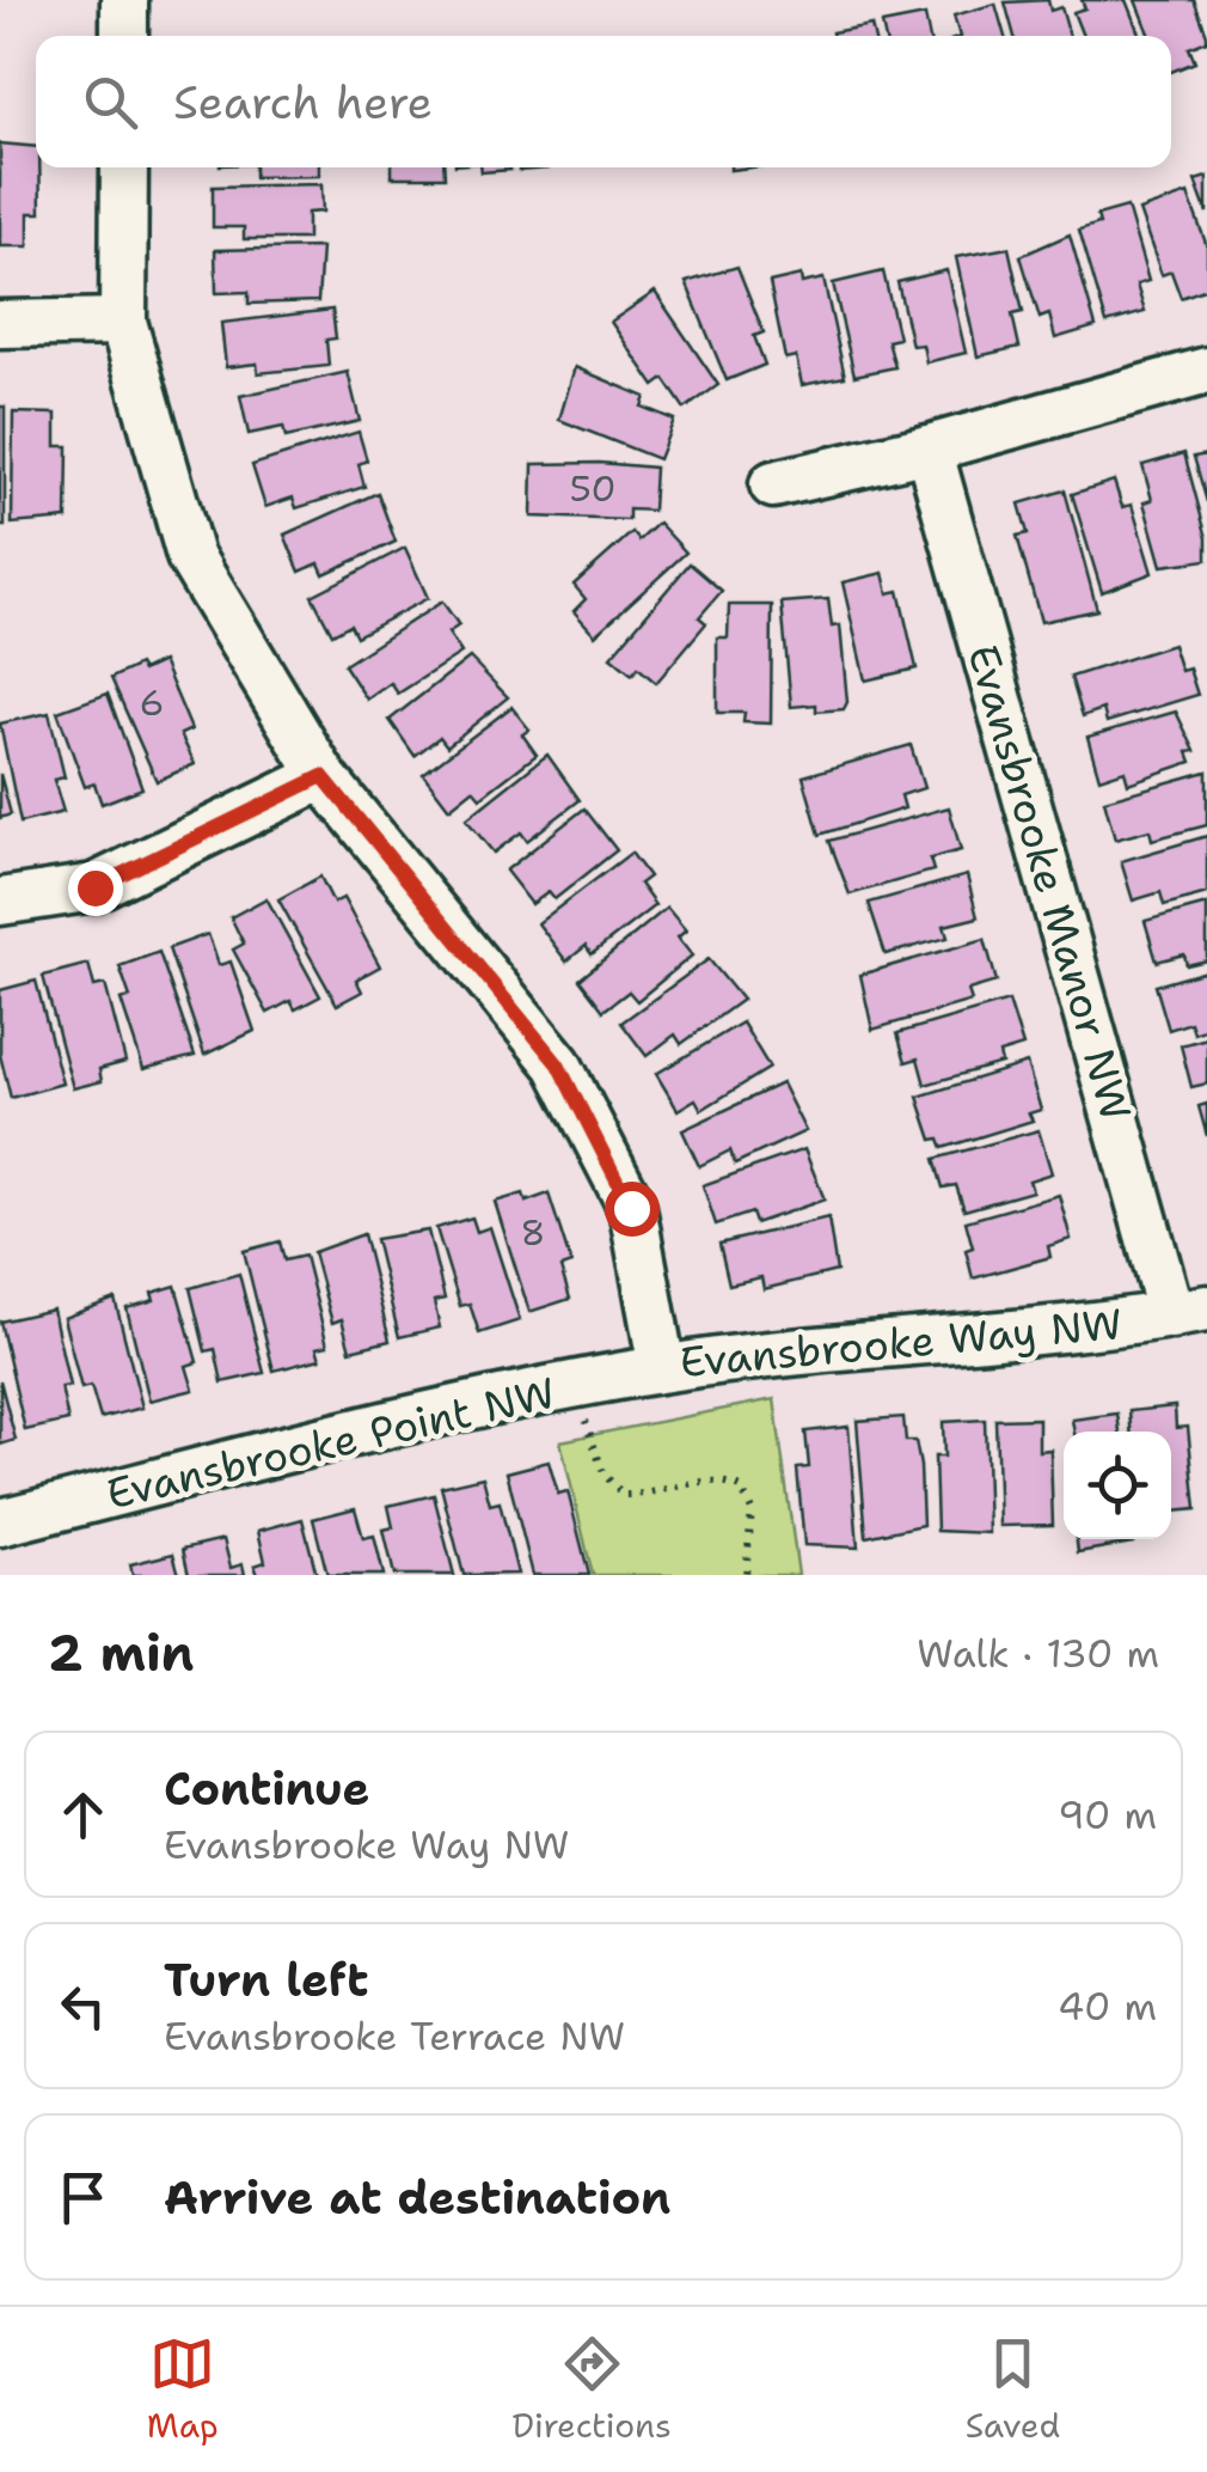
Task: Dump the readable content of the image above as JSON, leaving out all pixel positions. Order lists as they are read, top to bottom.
{
  "streets": {
    "street": ["Evansbrooke Manor NW", "Evansbrooke Way NW", "Evansbrooke Point NW"]
  },
  "crossings": [
    ["Evansbrooke Manor NW", "Evansbrooke Way NW"],
    ["Evansbrooke Way NW", "Evansbrooke Point NW"]
  ],
  "house_numbers": ["50", "6", "8"],
  "page": {
    "search": "Search here",
    "heading": ["2 min", "Walk · 130 m"],
    "list": [
      ["Continue", "Evansbrooke Way NW", "90 m"],
      ["Turn left", "Evansbrooke Terrace NW", "40 m"],
      "Arrive at destination"
    ],
    "nav": ["Map", "Directions", "Saved"]
  }
}
